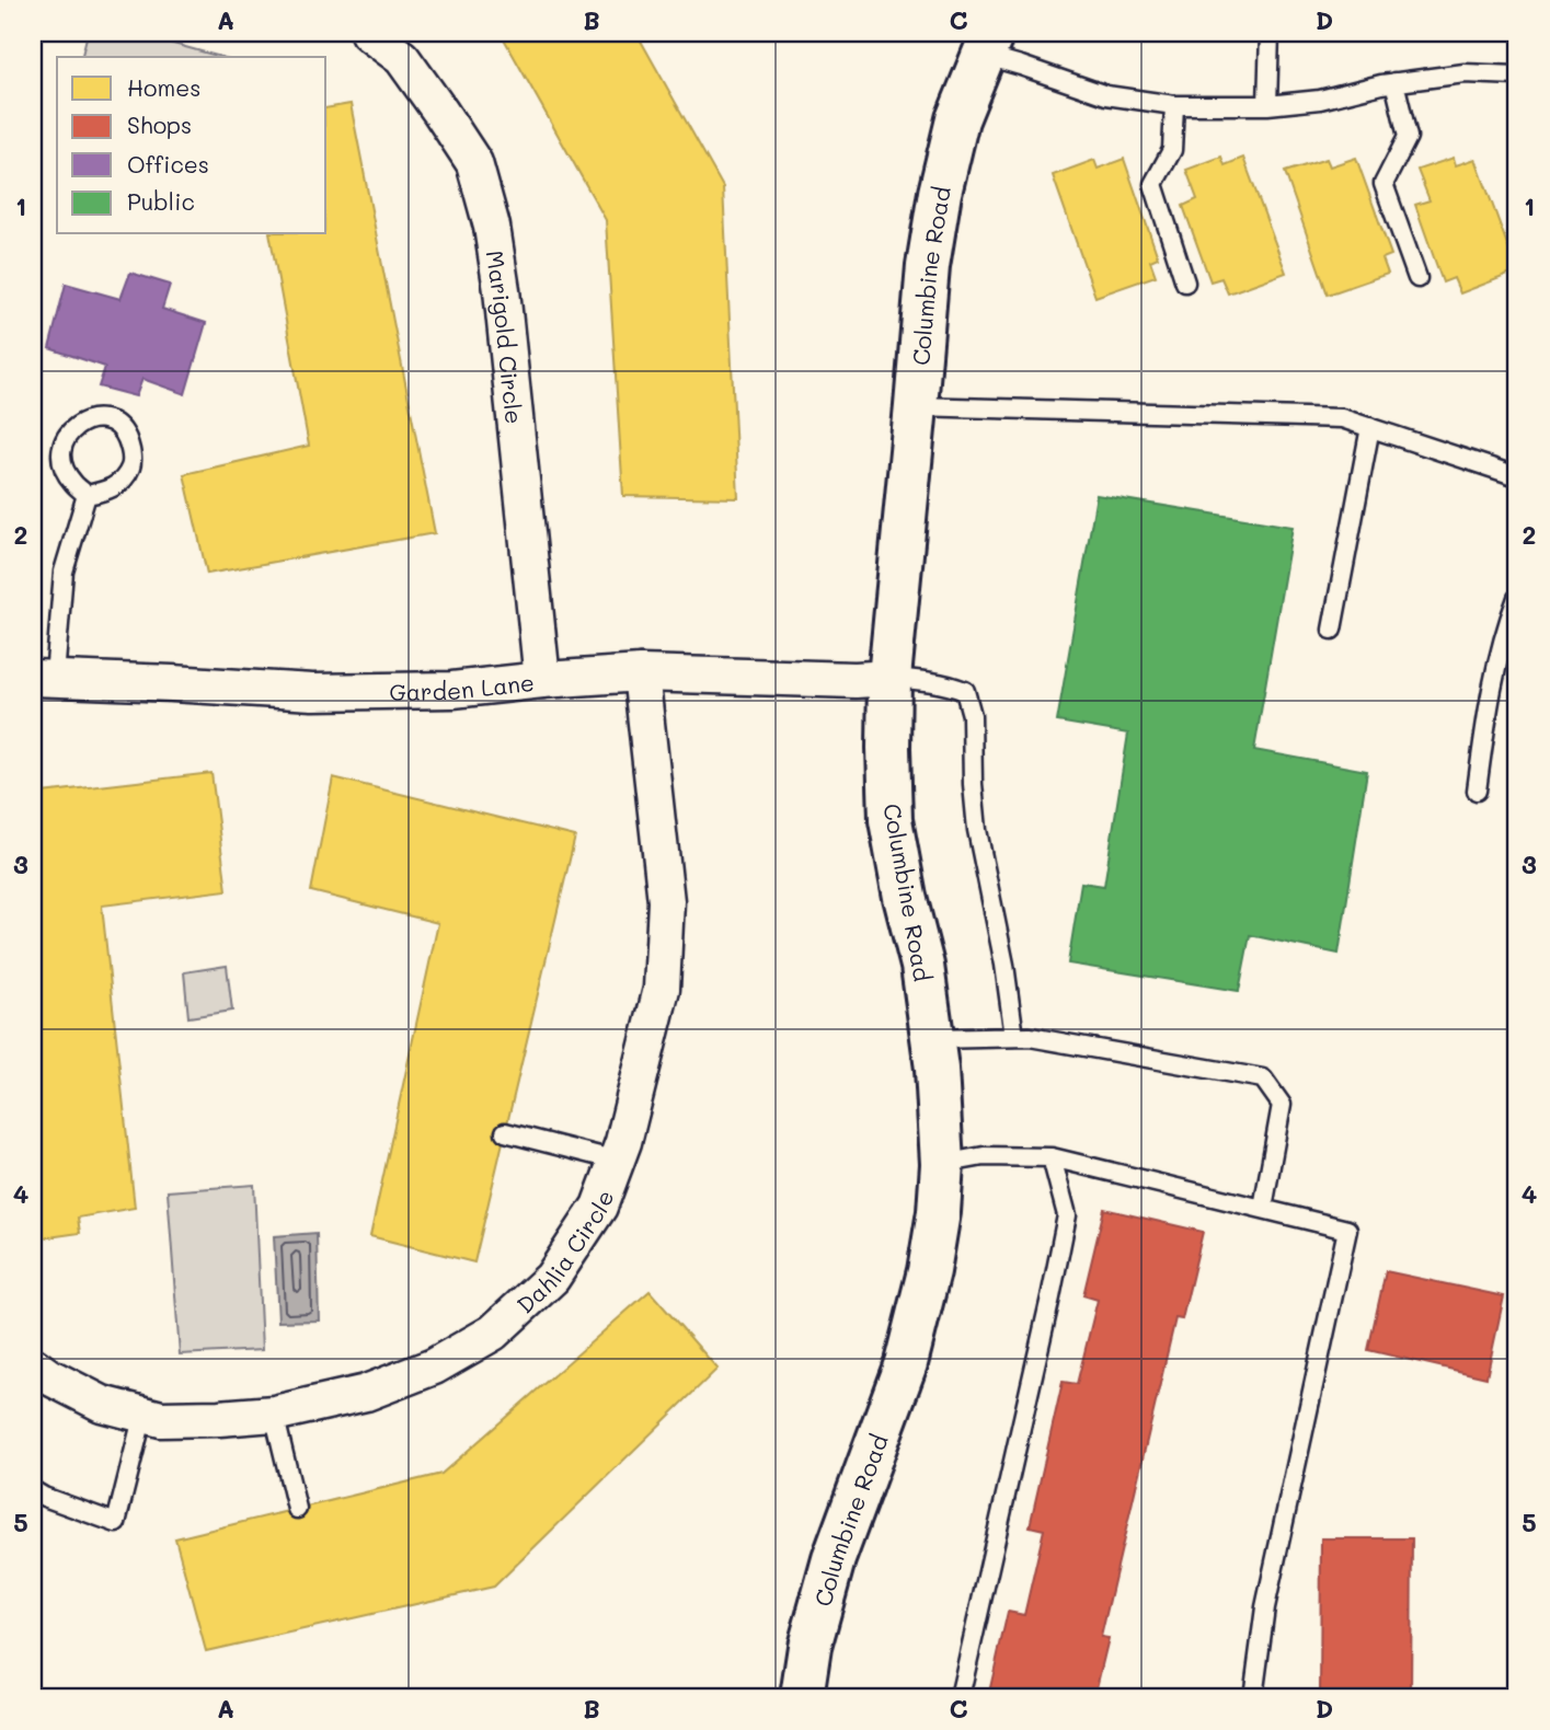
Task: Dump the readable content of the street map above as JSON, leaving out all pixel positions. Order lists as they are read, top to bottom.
{
  "streets": {
    "street": [
      "Columbine Road",
      "Marigold Circle",
      "Garden Lane",
      "Dahlia Circle"
    ]
  },
  "crossings": [
    ["Columbine Road", "Garden Lane"],
    ["Marigold Circle", "Garden Lane"],
    ["Garden Lane", "Dahlia Circle"]
  ],
  "legend": [
    "Homes",
    "Shops",
    "Offices",
    "Public"
  ],
  "grid": {
    "columns": [
      "A",
      "B",
      "C",
      "D"
    ],
    "rows": [
      "1",
      "2",
      "3",
      "4",
      "5"
    ]
  }
}
